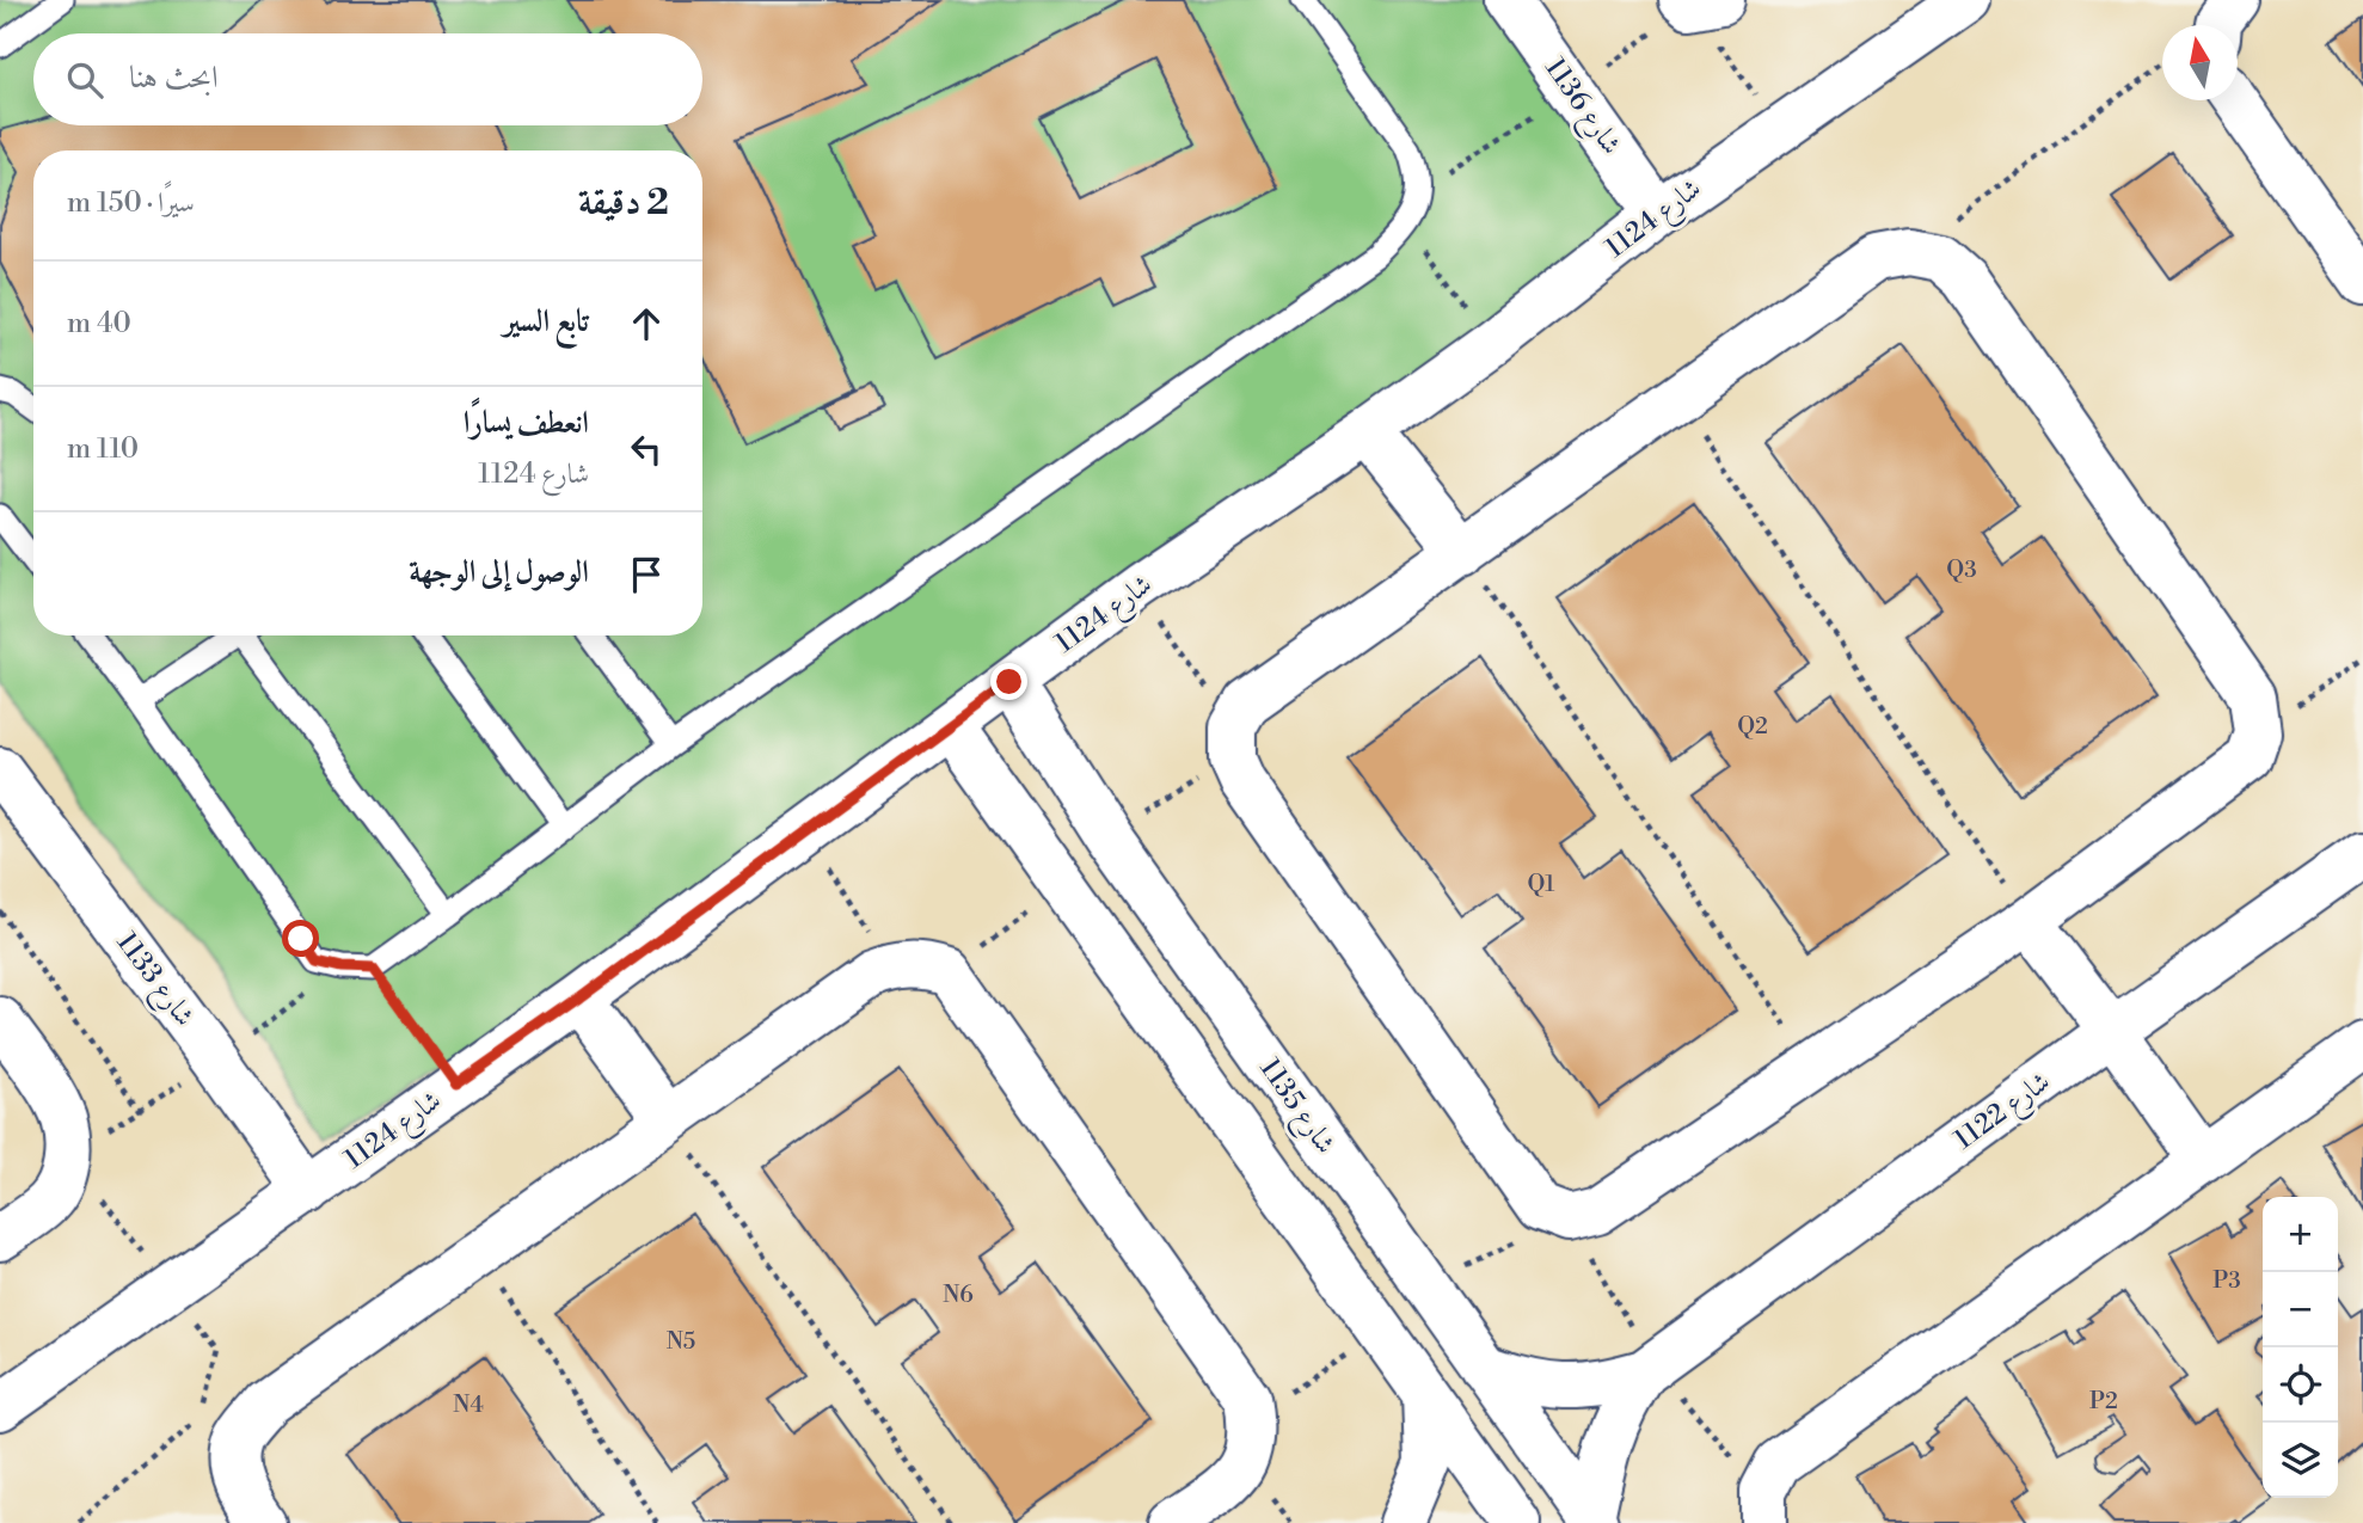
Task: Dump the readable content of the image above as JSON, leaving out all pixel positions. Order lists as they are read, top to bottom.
{
  "streets": {
    "street": [
      "شارع 1136",
      "شارع 1124",
      "شارع 1133",
      "شارع 1135",
      "شارع 1122"
    ]
  },
  "crossings": [
    ["شارع 1136", "شارع 1124"],
    ["شارع 1124", "شارع 1133"],
    ["شارع 1124", "شارع 1135"],
    ["شارع 1135", "شارع 1122"]
  ],
  "house_numbers": [
    "Q3",
    "Q2",
    "Q1",
    "P3",
    "N6",
    "N5",
    "P2",
    "N4"
  ],
  "north": "top",
  "page": {
    "search": "ابحث هنا",
    "heading": ["2 دقيقة", "سيرًا · 150 m"],
    "list": [
      ["تابع السير", "40 m"],
      ["انعطف يسارًا", "شارع 1124", "110 m"],
      "الوصول إلى الوجهة"
    ],
    "map_buttons": ["+", "−"]
  }
}
